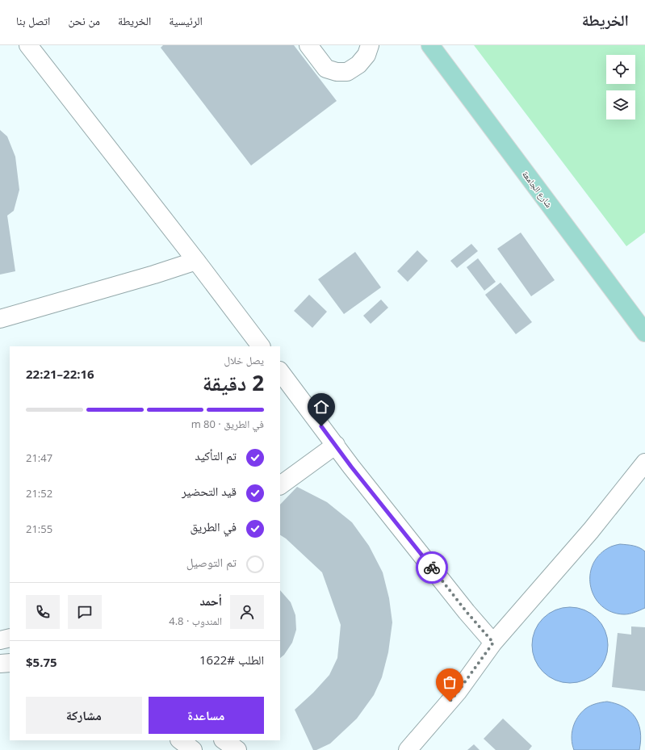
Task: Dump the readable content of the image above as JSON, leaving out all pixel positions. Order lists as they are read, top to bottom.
{
  "streets": {
    "main road": ["شارع الجامعة"]
  },
  "page": {
    "header": "الخريطة",
    "nav": [
      "الرئيسية",
      "الخريطة",
      "من نحن",
      "اتصل بنا"
    ],
    "heading": ["2 دقيقة", "يصل خلال", "22:16–22:21"],
    "panel": [
      "أحمد",
      "المندوب · 4.8",
      "الطلب #1622",
      "$5.75"
    ],
    "bar": "في الطريق · 80 m",
    "list": [
      ["تم التأكيد", "21:47"],
      ["قيد التحضير", "21:52"],
      ["في الطريق", "21:55"],
      "تم التوصيل"
    ],
    "buttons": ["مساعدة", "مشاركة"]
  }
}
